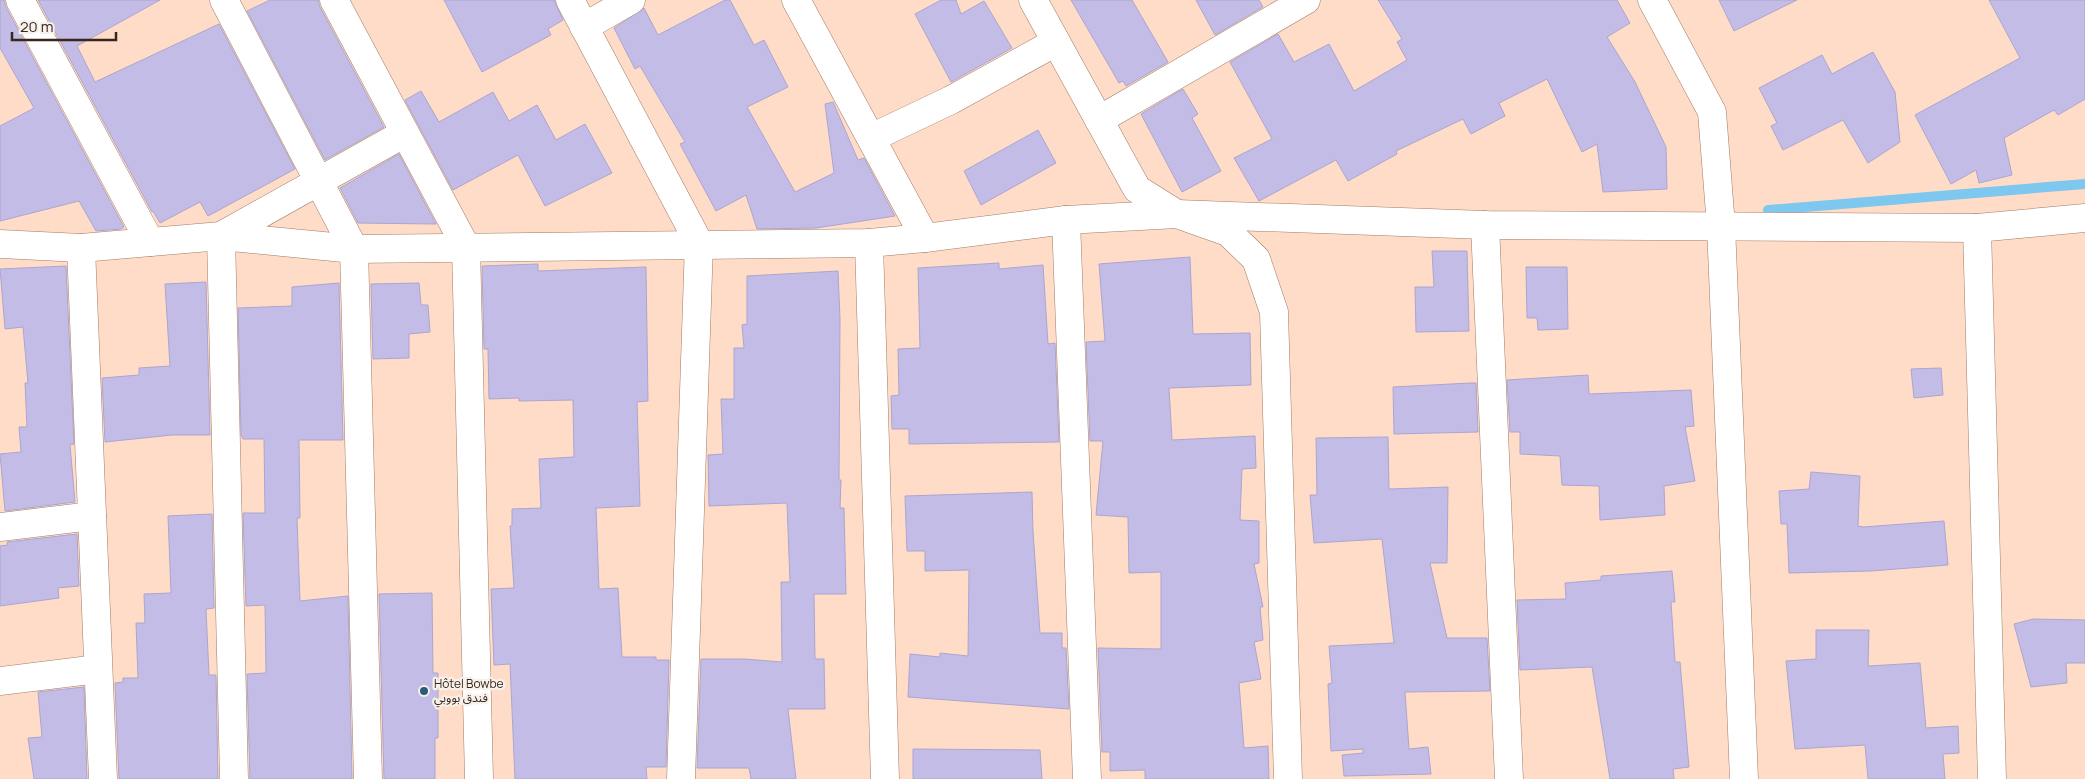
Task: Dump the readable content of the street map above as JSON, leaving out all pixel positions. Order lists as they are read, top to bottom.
{
  "places": ["Hôtel Bowbe فندق بووبي"],
  "scale_bar": "20 m"
}
